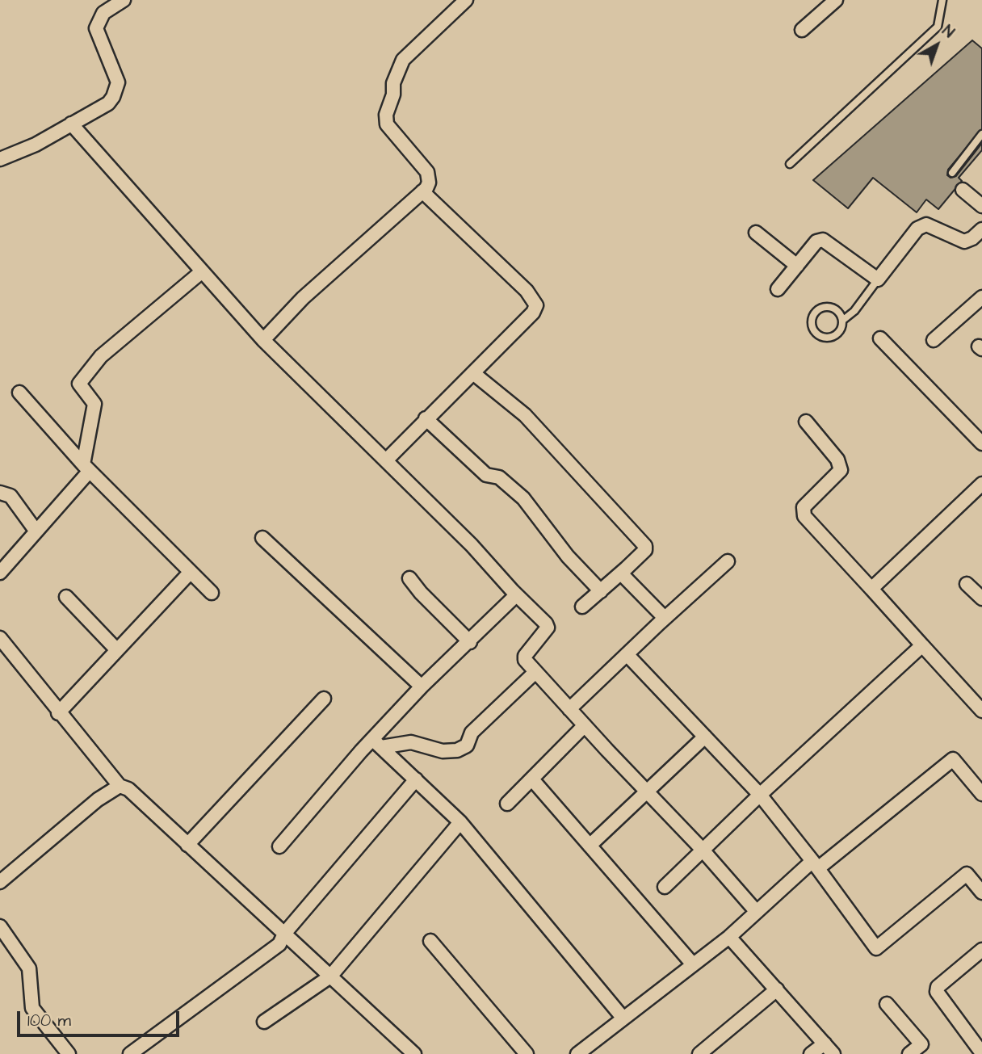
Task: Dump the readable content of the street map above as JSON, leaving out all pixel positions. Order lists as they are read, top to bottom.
{
  "scale_bar": "100 m",
  "north": "top right"
}
